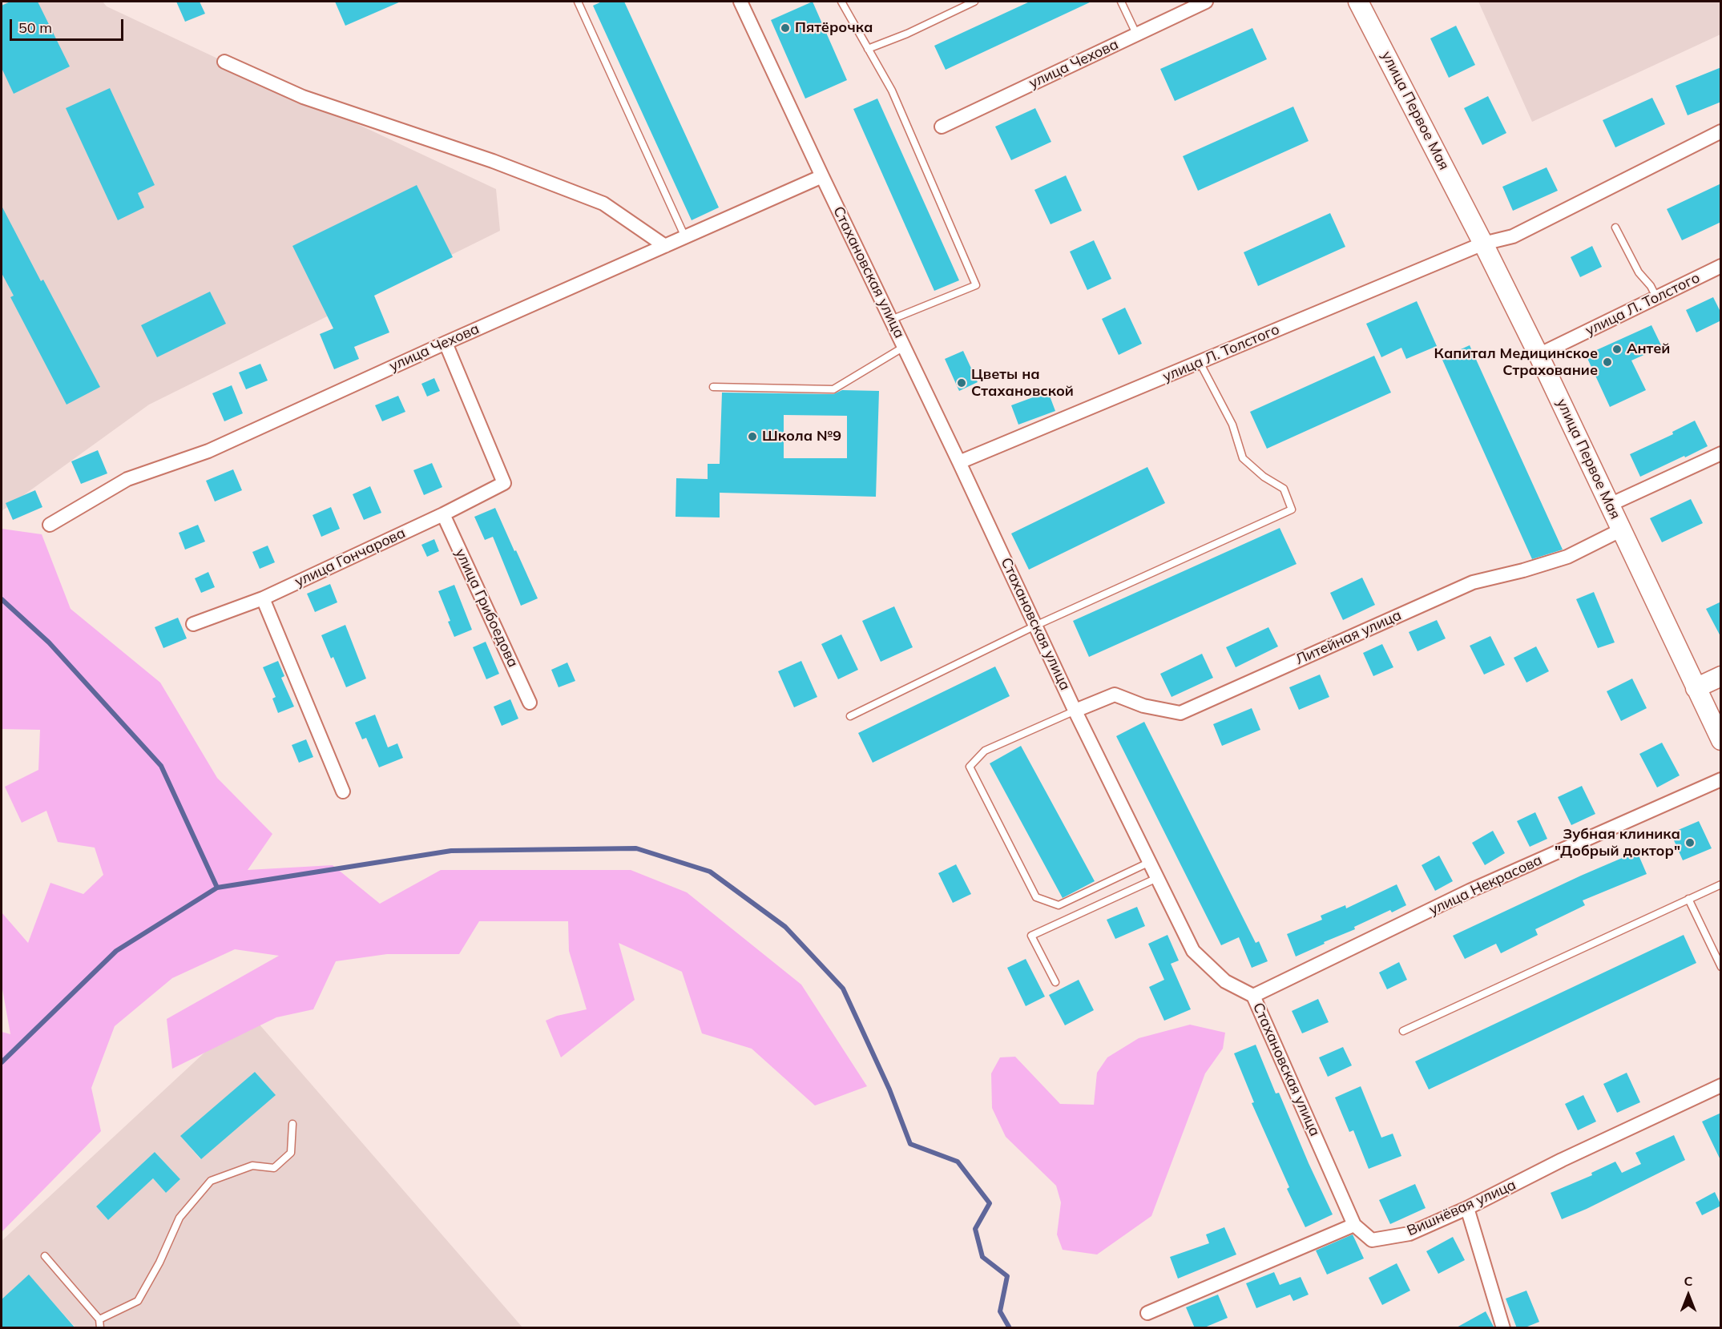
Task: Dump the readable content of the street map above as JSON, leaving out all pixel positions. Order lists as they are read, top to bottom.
{
  "streets": {
    "street": [
      "улица Чехова",
      "улица Первое Мая",
      "Стахановская улица",
      "улица Л. Толстого",
      "улица Гончарова",
      "улица Грибоедова",
      "Литейная улица",
      "улица Некрасова",
      "Вишнёвая улица"
    ]
  },
  "crossings": [
    ["улица Чехова", "Стахановская улица"],
    ["улица Чехова", "улица Гончарова"],
    ["улица Первое Мая", "улица Л. Толстого"],
    ["улица Первое Мая", "Литейная улица"],
    ["Стахановская улица", "улица Л. Толстого"],
    ["Стахановская улица", "Литейная улица"],
    ["Стахановская улица", "улица Некрасова"],
    ["Стахановская улица", "Вишнёвая улица"],
    ["улица Гончарова", "улица Грибоедова"]
  ],
  "places": [
    "Пятёрочка",
    "Антей",
    "Капитал Медицинское Страхование",
    "Цветы на Стахановской",
    "Школа №9",
    "Зубная клиника \"Добрый доктор\""
  ],
  "scale_bar": "50 m",
  "north": "top"
}
